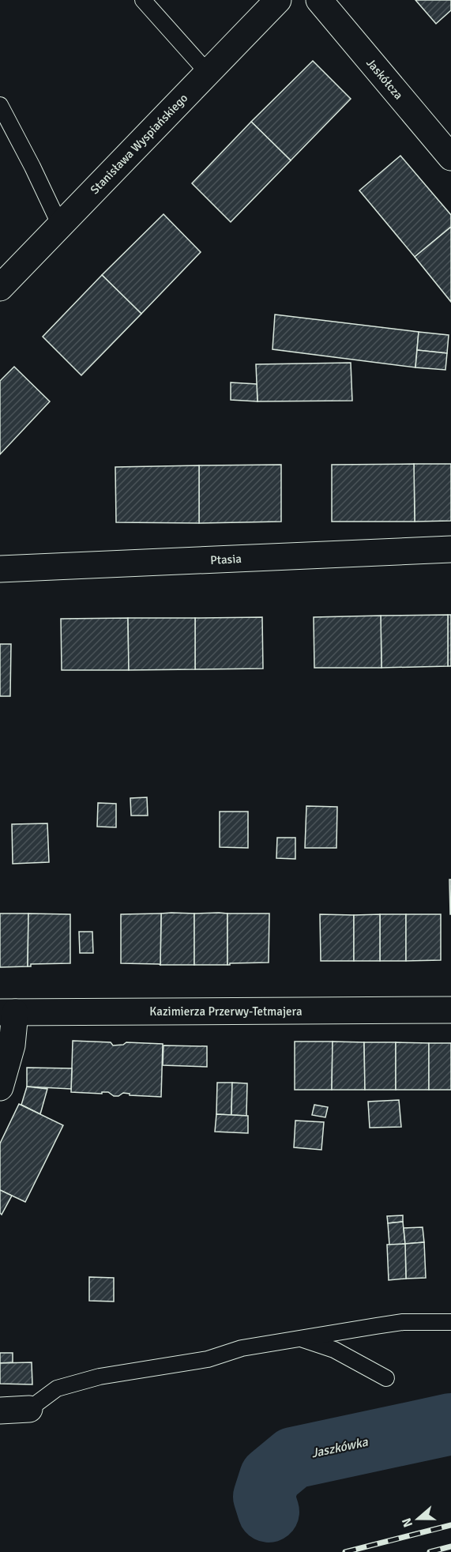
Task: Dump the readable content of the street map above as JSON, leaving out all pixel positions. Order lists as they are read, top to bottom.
{
  "streets": {
    "street": [
      "Jaskółcza",
      "Stanisława Wyspiańskiego",
      "Ptasia",
      "Kazimierza Przerwy-Tetmajera"
    ]
  },
  "water": ["Jaszkówka"],
  "north": "left"
}
